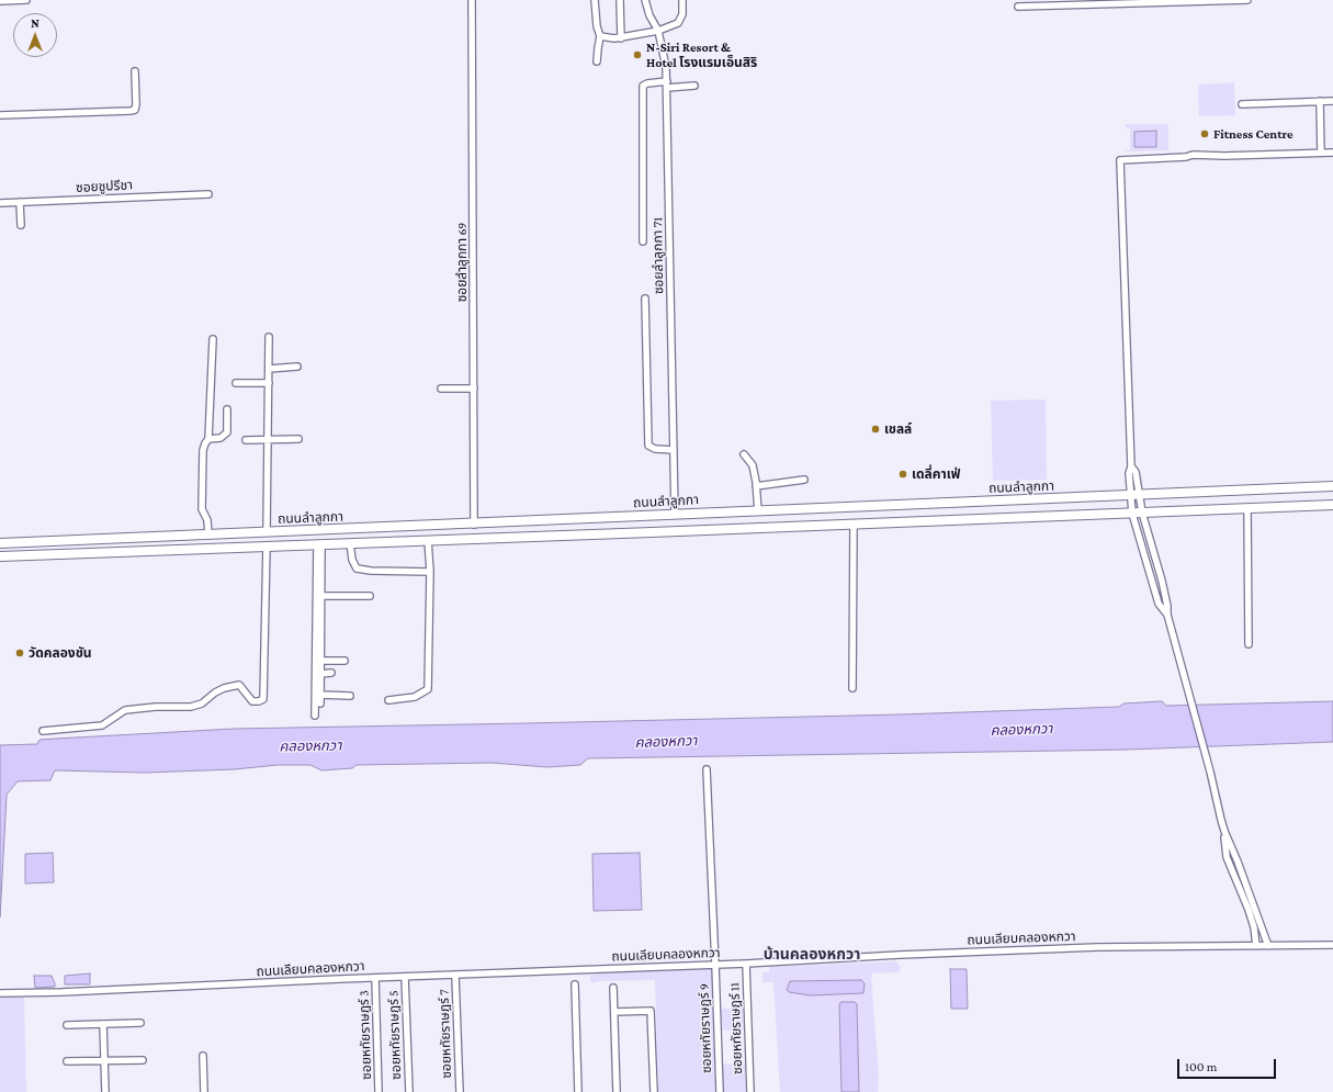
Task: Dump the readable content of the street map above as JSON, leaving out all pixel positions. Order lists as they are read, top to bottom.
{
  "streets": {
    "main road": ["ถนนลำลูกกา"],
    "street": [
      "ซอยชูปรีชา",
      "ซอยลำลูกกา 71",
      "ซอยลำลูกกา 69",
      "ถนนเลียบคลองหกวา",
      "ซอยหทัยราษฎร์ 9",
      "ซอยหทัยราษฎร์ 11",
      "ซอยหทัยราษฎร์ 7",
      "ซอยหทัยราษฎร์ 3",
      "ซอยหทัยราษฎร์ 5"
    ]
  },
  "crossings": [
    ["ซอยลำลูกกา 71", "ถนนลำลูกกา"],
    ["ซอยลำลูกกา 69", "ถนนลำลูกกา"],
    ["ถนนเลียบคลองหกวา", "ซอยหทัยราษฎร์ 9"],
    ["ถนนเลียบคลองหกวา", "ซอยหทัยราษฎร์ 11"],
    ["ถนนเลียบคลองหกวา", "ซอยหทัยราษฎร์ 7"],
    ["ถนนเลียบคลองหกวา", "ซอยหทัยราษฎร์ 3"],
    ["ถนนเลียบคลองหกวา", "ซอยหทัยราษฎร์ 5"]
  ],
  "districts": ["บ้านคลองหกวา"],
  "water": ["คลองหกวา"],
  "places": [
    "N-Siri Resort & Hotel โรงแรมเอ็นสิริ",
    "Fitness Centre",
    "เชลล์",
    "เดลี่คาเฟ่",
    "วัดคลองชัน"
  ],
  "scale_bar": "100 m",
  "north": "top"
}
